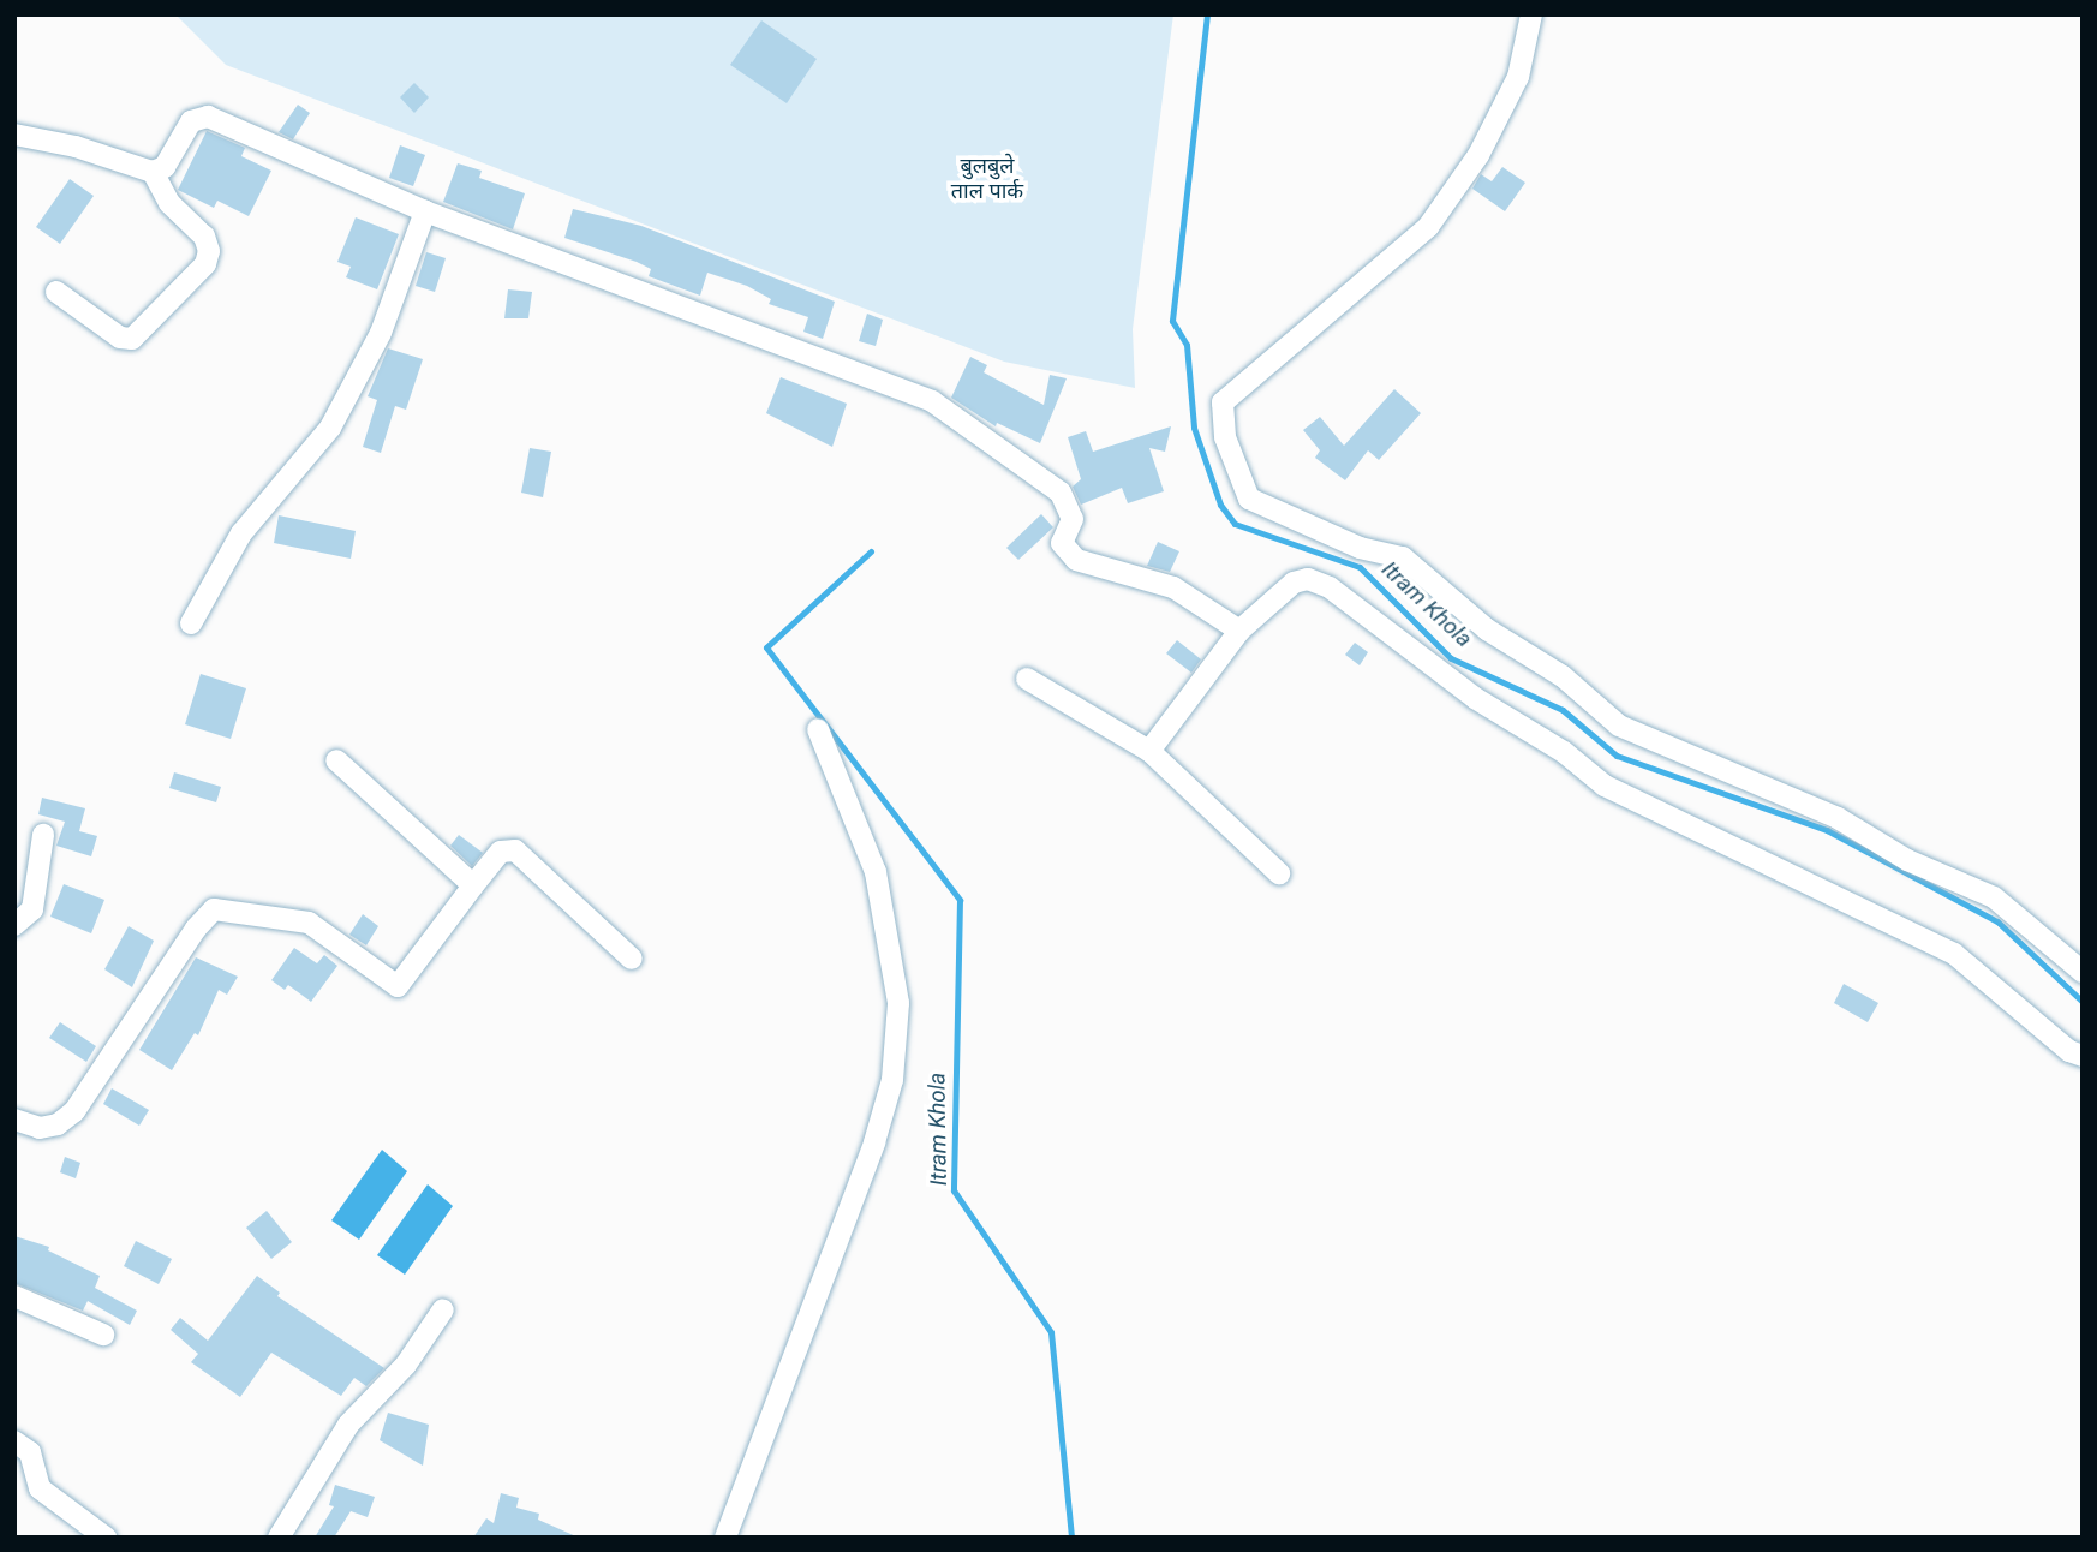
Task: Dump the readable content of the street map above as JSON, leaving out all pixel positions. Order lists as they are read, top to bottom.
{
  "water": ["Itram Khola"],
  "parks": ["बुलबुले ताल पार्क"]
}
